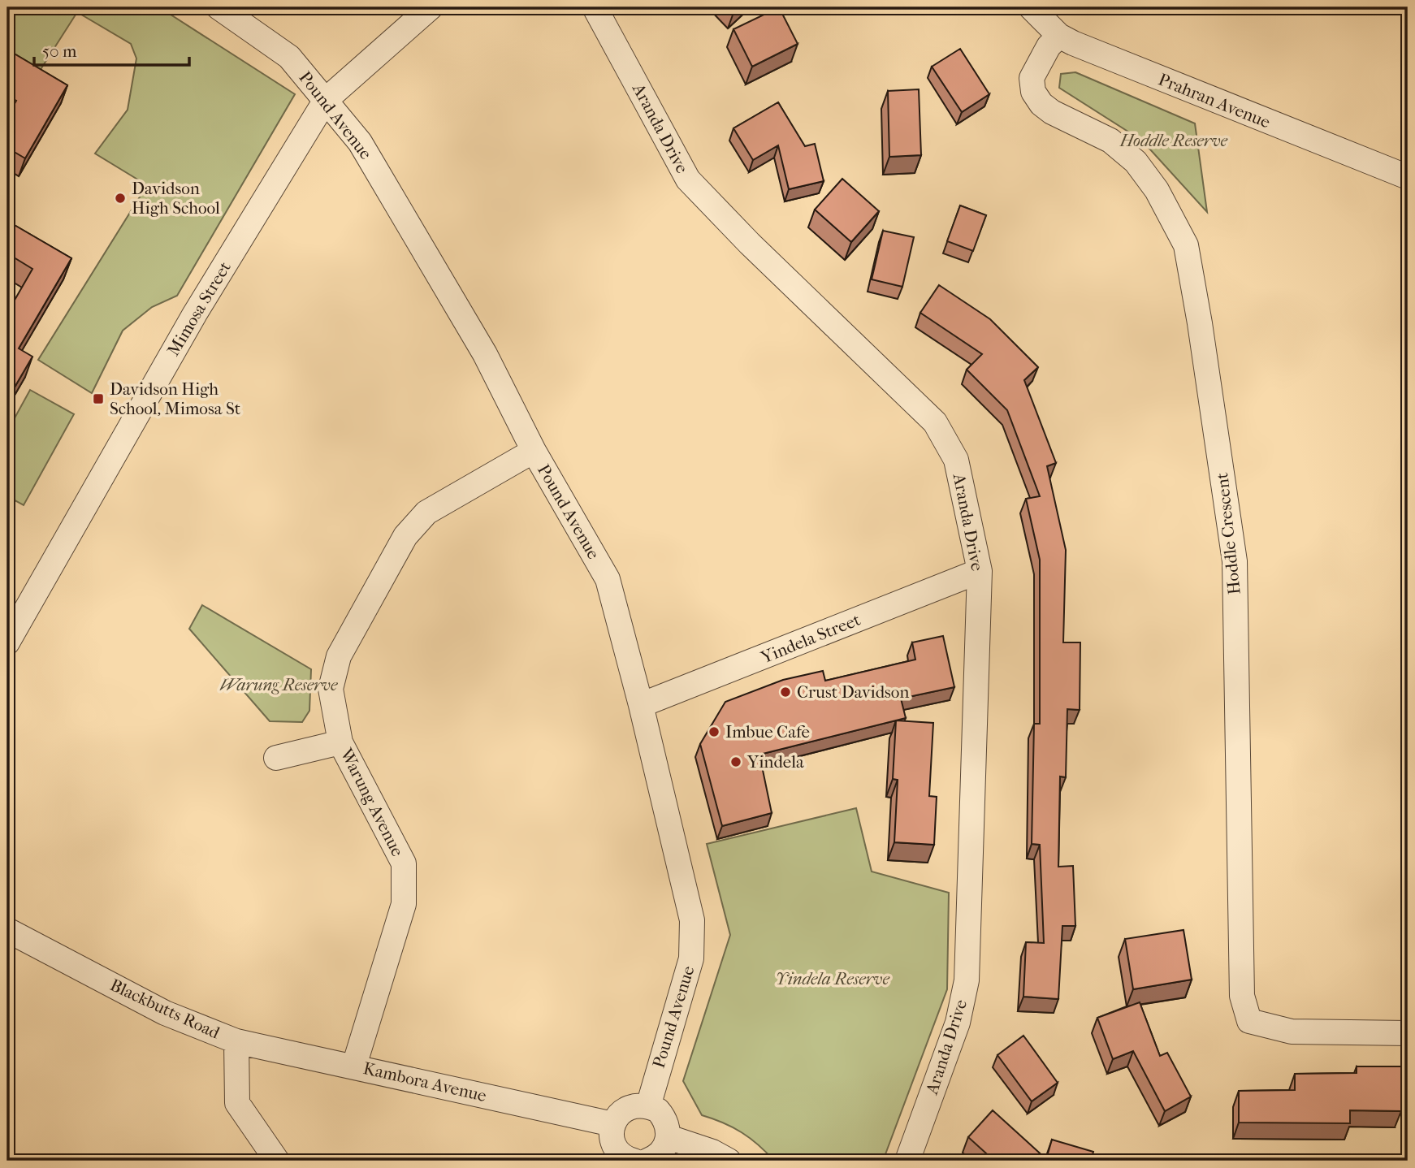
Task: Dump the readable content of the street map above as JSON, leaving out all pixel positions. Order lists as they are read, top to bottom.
{
  "streets": {
    "street": [
      "Prahran Avenue",
      "Pound Avenue",
      "Aranda Drive",
      "Mimosa Street",
      "Hoddle Crescent",
      "Yindela Street",
      "Warung Avenue",
      "Blackbutts Road",
      "Kambora Avenue"
    ]
  },
  "crossings": [
    ["Prahran Avenue", "Hoddle Crescent"],
    ["Pound Avenue", "Mimosa Street"],
    ["Pound Avenue", "Yindela Street"],
    ["Pound Avenue", "Warung Avenue"],
    ["Aranda Drive", "Yindela Street"],
    ["Warung Avenue", "Kambora Avenue"],
    ["Blackbutts Road", "Kambora Avenue"]
  ],
  "parks": ["Hoddle Reserve", "Warung Reserve", "Yindela Reserve"],
  "places": {
    "other": [
      "Davidson High School",
      "Crust Davidson",
      "Imbue Cafe",
      "Yindela"
    ],
    "transit": ["Davidson High School, Mimosa St"]
  },
  "scale_bar": "50 m"
}
